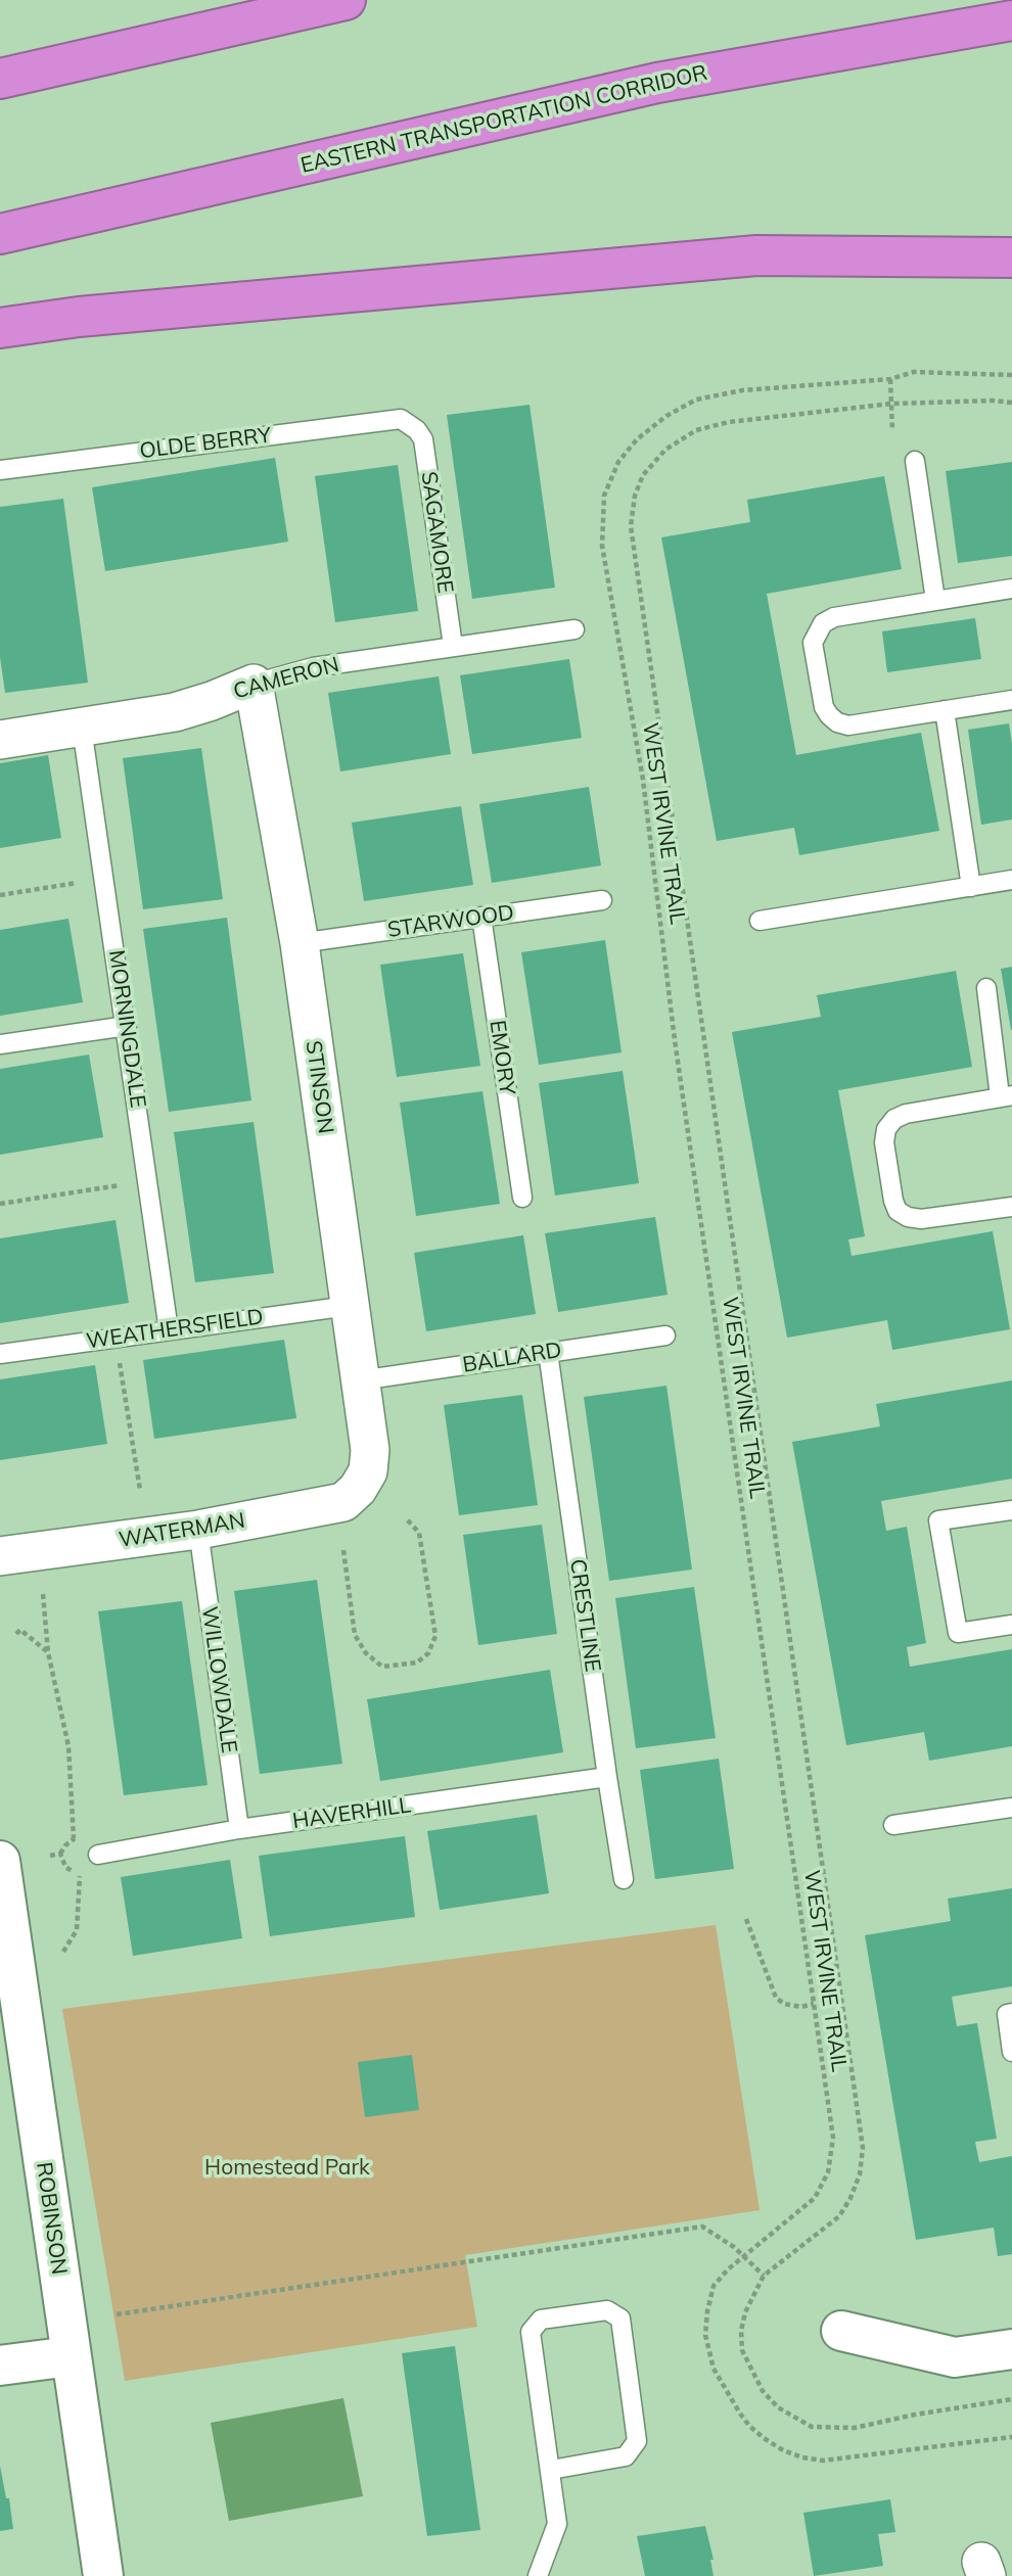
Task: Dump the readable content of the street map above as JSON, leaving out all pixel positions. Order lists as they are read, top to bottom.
{
  "streets": {
    "highway": ["EASTERN TRANSPORTATION CORRIDOR"],
    "street": [
      "CAMERON",
      "STINSON",
      "WATERMAN",
      "ROBINSON"
    ],
    "lane": [
      "OLDE BERRY",
      "SAGAMORE",
      "STARWOOD",
      "MORNINGDALE",
      "EMORY",
      "WEATHERSFIELD",
      "BALLARD",
      "CRESTLINE",
      "WILLOWDALE",
      "HAVERHILL"
    ],
    "path": ["WEST IRVINE TRAIL"]
  },
  "crossings": [
    ["OLDE BERRY", "SAGAMORE"],
    ["SAGAMORE", "CAMERON"],
    ["CAMERON", "MORNINGDALE"],
    ["CAMERON", "STINSON"],
    ["STARWOOD", "EMORY"],
    ["STARWOOD", "STINSON"],
    ["MORNINGDALE", "WEATHERSFIELD"],
    ["STINSON", "WEATHERSFIELD"],
    ["STINSON", "BALLARD"],
    ["STINSON", "WATERMAN"],
    ["BALLARD", "CRESTLINE"],
    ["WATERMAN", "WILLOWDALE"],
    ["CRESTLINE", "HAVERHILL"],
    ["WILLOWDALE", "HAVERHILL"]
  ],
  "parks": ["Homestead Park"]
}
